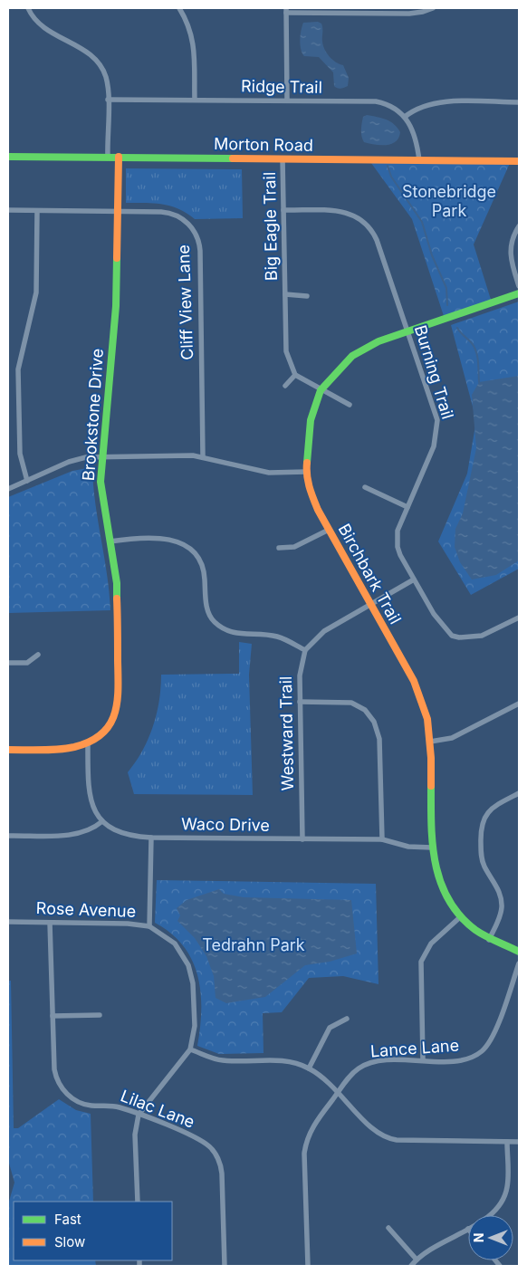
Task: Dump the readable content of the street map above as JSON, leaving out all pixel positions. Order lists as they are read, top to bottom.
{
  "streets": {
    "street": [
      "Ridge Trail",
      "Morton Road",
      "Big Eagle Trail",
      "Cliff View Lane",
      "Burning Trail",
      "Brookstone Drive",
      "Birchbark Trail",
      "Westward Trail",
      "Waco Drive",
      "Rose Avenue",
      "Lance Lane",
      "Lilac Lane"
    ]
  },
  "crossings": [
    ["Ridge Trail", "Morton Road"],
    ["Morton Road", "Big Eagle Trail"],
    ["Morton Road", "Brookstone Drive"],
    ["Big Eagle Trail", "Burning Trail"],
    ["Cliff View Lane", "Brookstone Drive"],
    ["Burning Trail", "Birchbark Trail"],
    ["Brookstone Drive", "Waco Drive"],
    ["Birchbark Trail", "Waco Drive"],
    ["Westward Trail", "Waco Drive"],
    ["Rose Avenue", "Lilac Lane"]
  ],
  "parks": ["Stonebridge Park", "Tedrahn Park"],
  "legend": ["Fast", "Slow"],
  "north": "left"
}
